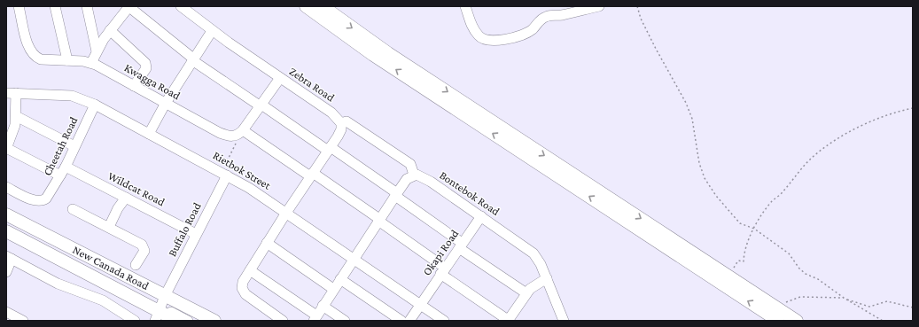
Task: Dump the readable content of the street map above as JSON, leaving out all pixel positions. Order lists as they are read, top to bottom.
{
  "streets": {
    "main road": ["New Canada Road"],
    "street": [
      "Kwagga Road",
      "Zebra Road",
      "Cheetah Road",
      "Rietbok Street",
      "Wildcat Road",
      "Bontebok Road",
      "Buffalo Road",
      "Okapi Road"
    ]
  },
  "crossings": [
    ["Cheetah Road", "Rietbok Street"],
    ["Cheetah Road", "Wildcat Road"],
    ["Rietbok Street", "Buffalo Road"],
    ["Rietbok Street", "Okapi Road"],
    ["Wildcat Road", "Buffalo Road"],
    ["Bontebok Road", "Okapi Road"],
    ["Buffalo Road", "New Canada Road"]
  ]
}
